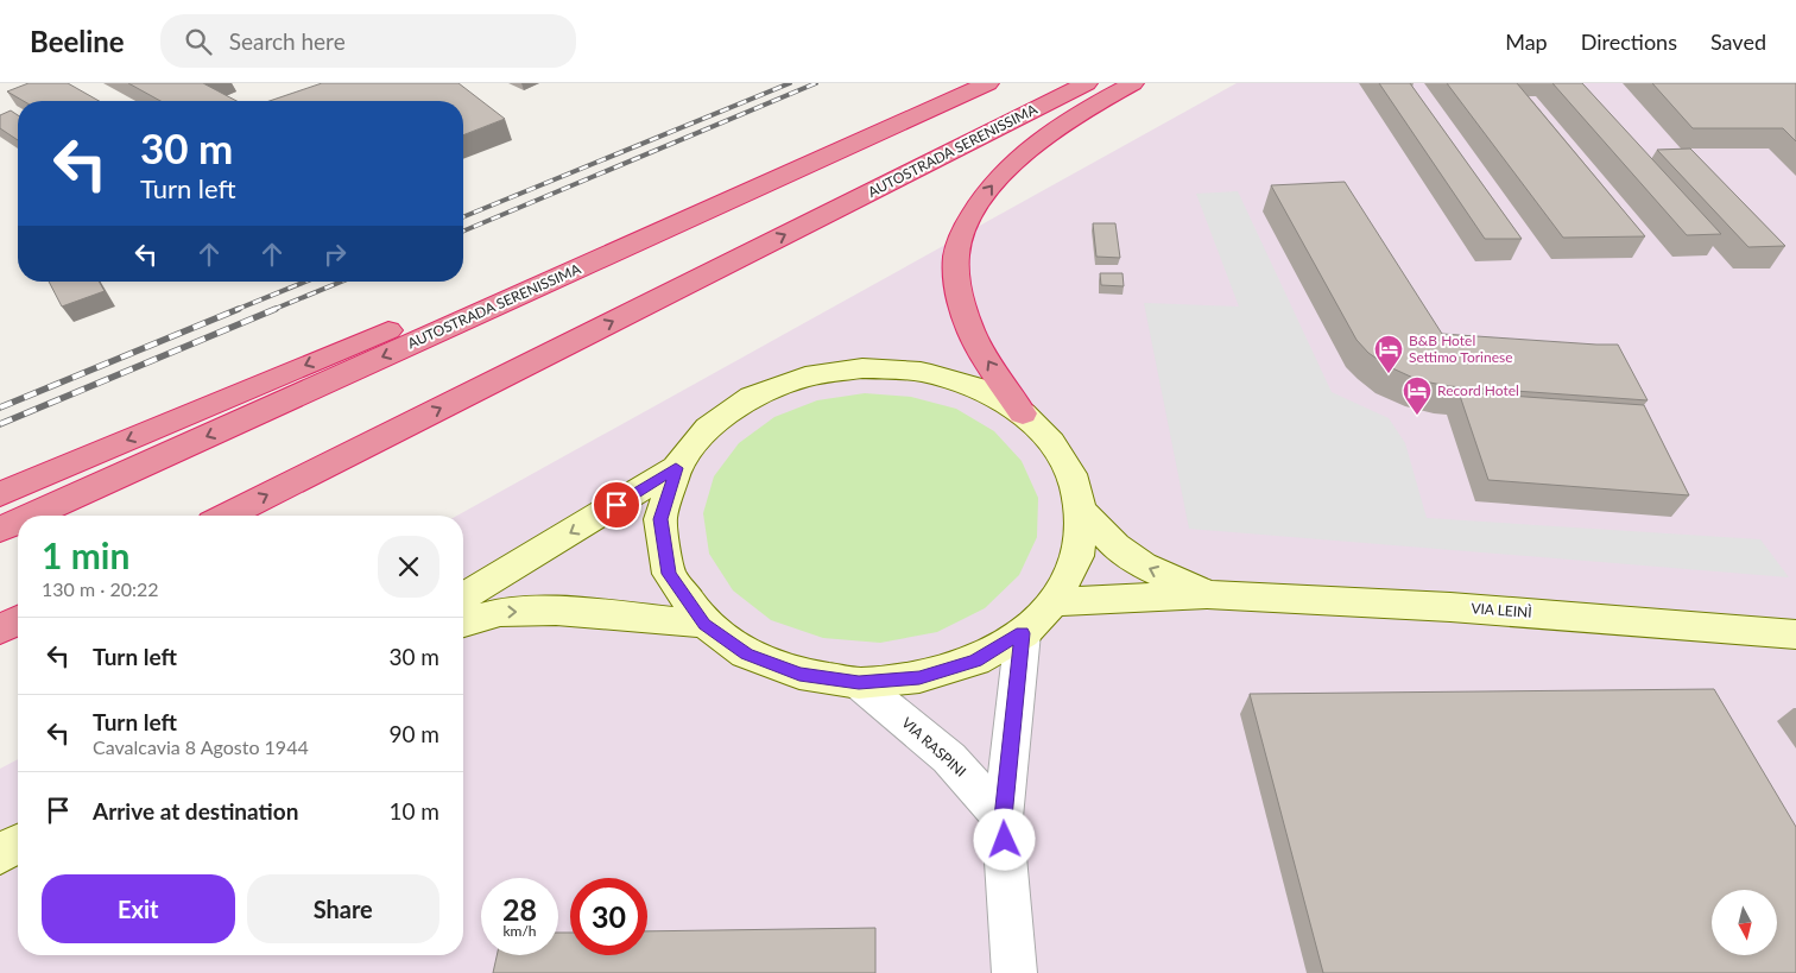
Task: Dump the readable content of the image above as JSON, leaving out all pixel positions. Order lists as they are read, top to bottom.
{
  "streets": {
    "highway": ["AUTOSTRADA SERENISSIMA"],
    "main road": ["VIA LEINÌ"],
    "street": ["VIA RASPINI"]
  },
  "places": {
    "hotel": ["B&B Hotel Settimo Torinese", "Record Hotel"]
  },
  "north": "bottom",
  "page": {
    "header": "Beeline",
    "search": "Search here",
    "nav": ["Map", "Directions", "Saved"],
    "turn": ["30 m", "Turn left"],
    "heading": ["1 min", "130 m · 20:22"],
    "list": [
      {
        "name": "Turn left",
        "value": "30 m"
      },
      {
        "name": "Turn left",
        "note": "Cavalcavia 8 Agosto 1944",
        "value": "90 m"
      },
      {
        "name": "Arrive at destination",
        "value": "10 m"
      }
    ],
    "buttons": ["Exit", "Share"],
    "speed": "28 km/h",
    "limit": "30"
  }
}
